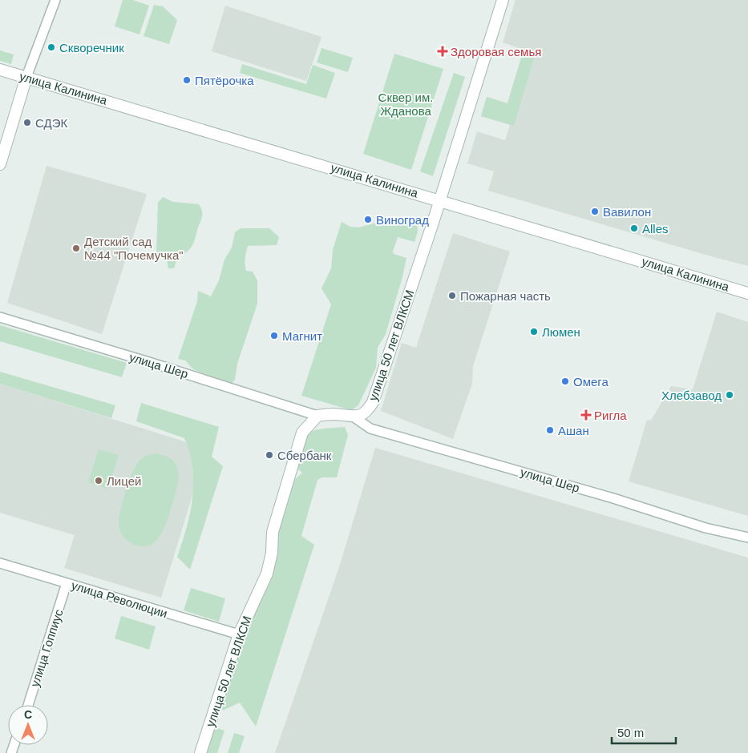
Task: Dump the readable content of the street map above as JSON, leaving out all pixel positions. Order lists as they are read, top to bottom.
{
  "streets": {
    "street": [
      "улица Калинина",
      "улица 50 лет ВЛКСМ",
      "улица Шер",
      "улица Революции",
      "улица Гоппиус"
    ]
  },
  "crossings": [
    ["улица Калинина", "улица 50 лет ВЛКСМ"],
    ["улица 50 лет ВЛКСМ", "улица Шер"],
    ["улица 50 лет ВЛКСМ", "улица Революции"],
    ["улица Революции", "улица Гоппиус"]
  ],
  "parks": ["Сквер им. Жданова"],
  "places": {
    "other": [
      "Скворечник",
      "Пятёрочка",
      "СДЭК",
      "Вавилон",
      "Виноград",
      "Alles",
      "Детский сад №44 \"Почемучка\"",
      "Пожарная часть",
      "Люмен",
      "Магнит",
      "Омега",
      "Хлебзавод",
      "Ашан",
      "Сбербанк",
      "Лицей"
    ],
    "health": ["Здоровая семья", "Ригла"]
  },
  "scale_bar": "50 m",
  "north": "top"
}
